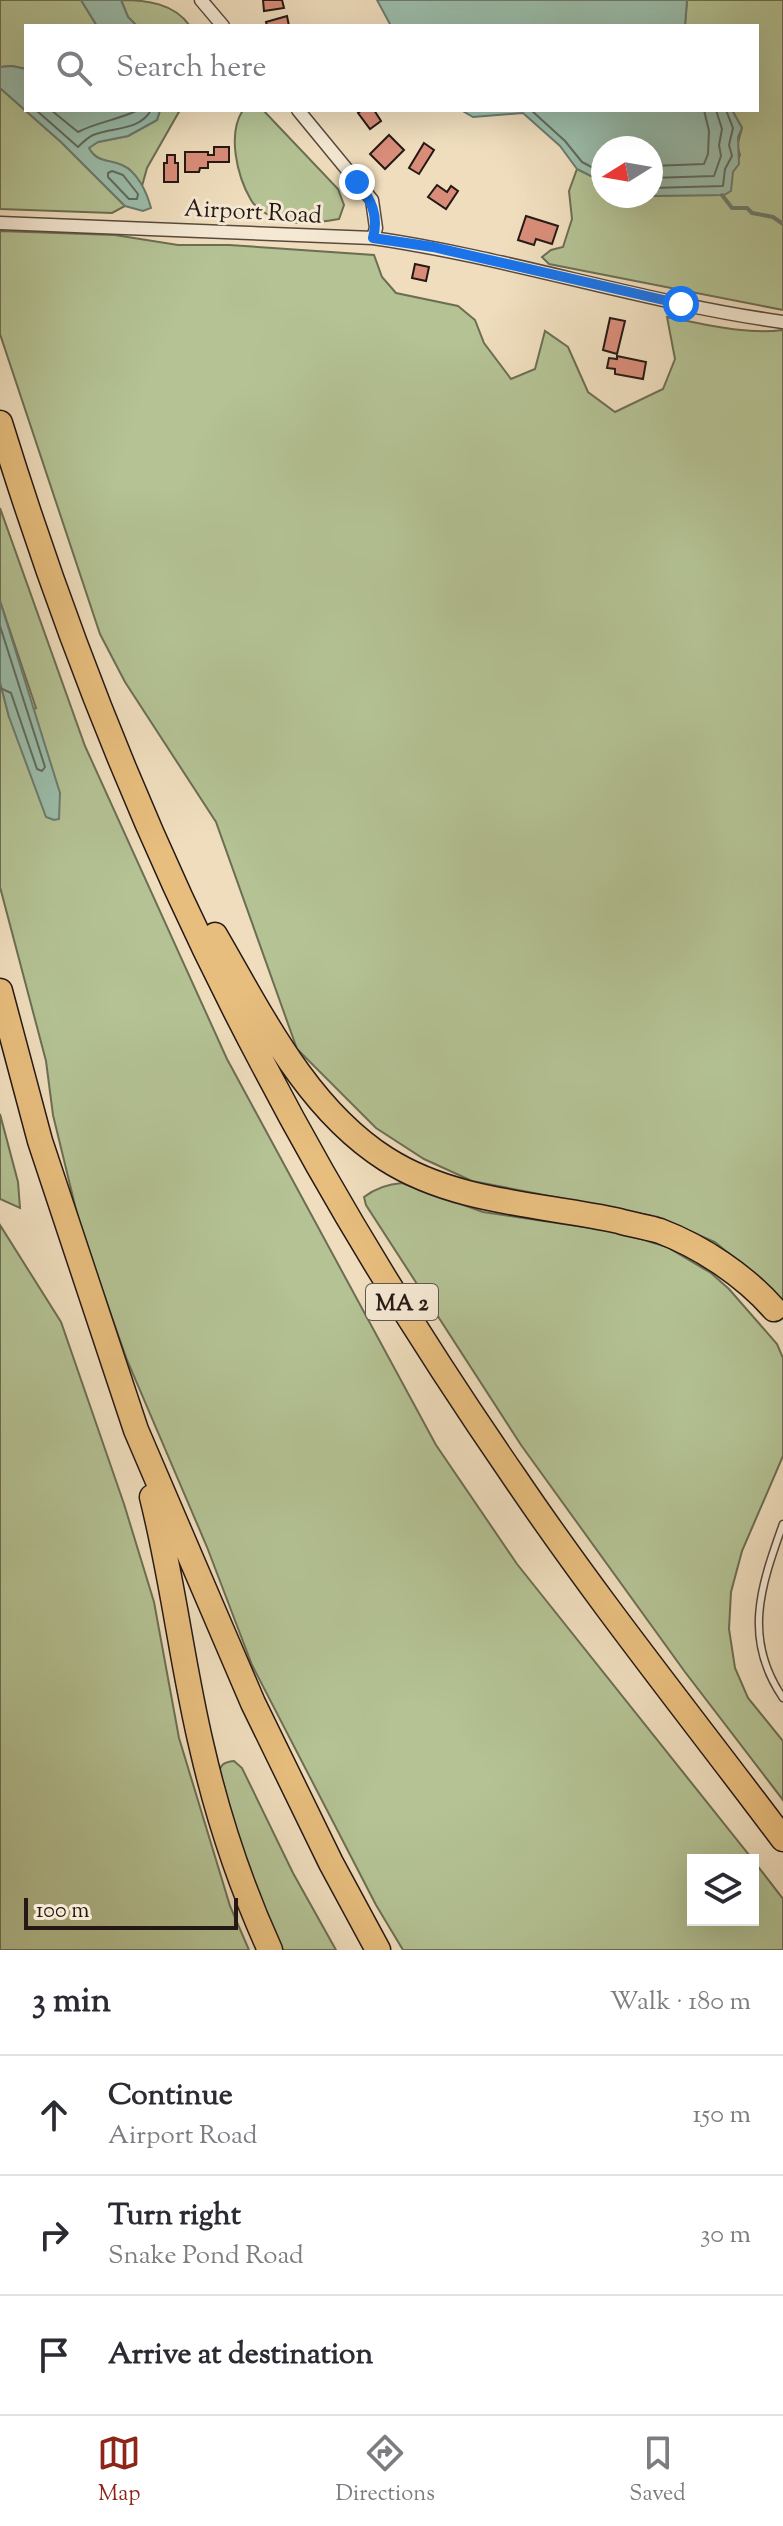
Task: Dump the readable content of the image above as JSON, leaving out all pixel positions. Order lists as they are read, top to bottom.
{
  "streets": {
    "highway": ["MA 2"],
    "street": ["Airport Road"]
  },
  "scale_bar": "100 m",
  "north": "left",
  "page": {
    "search": "Search here",
    "scale": "100 m",
    "heading": ["3 min", "Walk · 180 m"],
    "list": [
      ["Continue", "Airport Road", "150 m"],
      ["Turn right", "Snake Pond Road", "30 m"],
      "Arrive at destination"
    ],
    "nav": ["Map", "Directions", "Saved"]
  }
}
